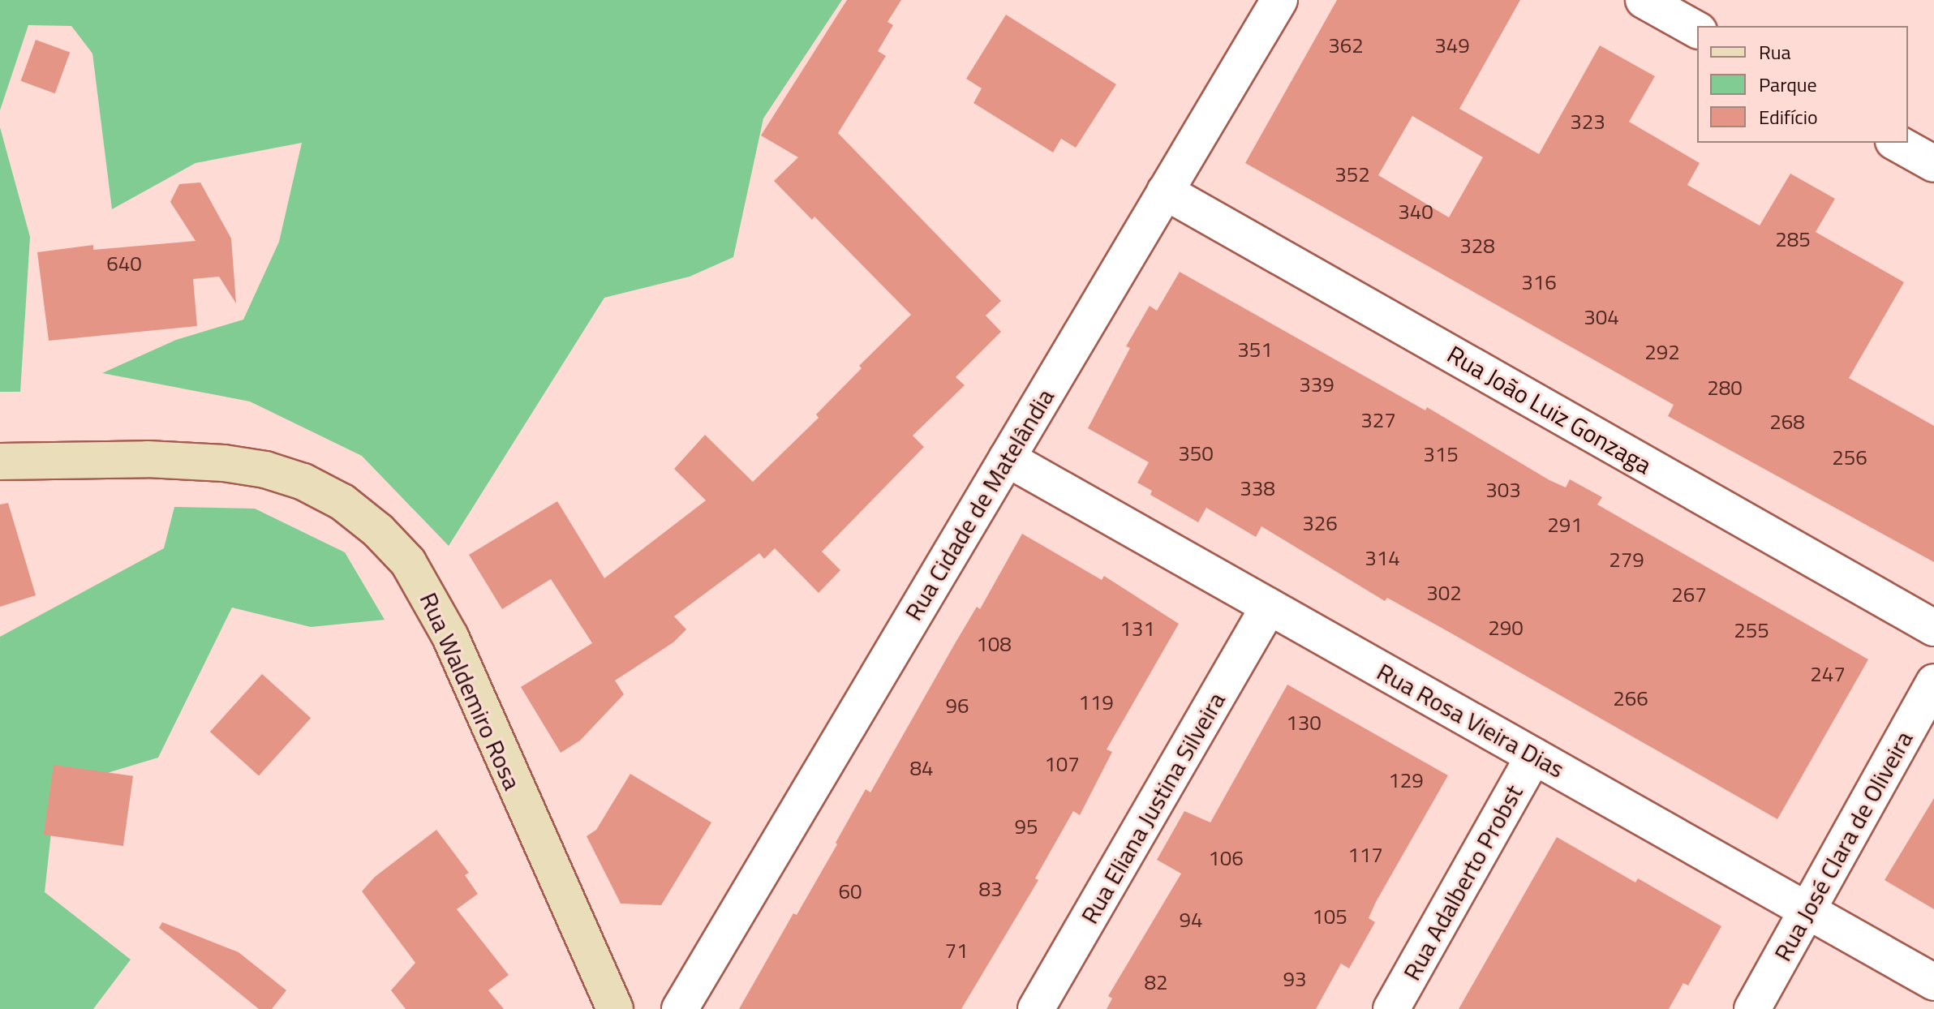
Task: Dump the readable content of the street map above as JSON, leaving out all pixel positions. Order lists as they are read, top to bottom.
{
  "streets": {
    "street": [
      "Rua João Luiz Gonzaga",
      "Rua Cidade de Matelândia",
      "Rua Waldemiro Rosa",
      "Rua Rosa Vieira Dias",
      "Rua Eliana Justina Silveira",
      "Rua José Clara de Oliveira",
      "Rua Adalberto Probst"
    ]
  },
  "crossings": [
    ["Rua João Luiz Gonzaga", "Rua Cidade de Matelândia"],
    ["Rua Cidade de Matelândia", "Rua Rosa Vieira Dias"],
    ["Rua Rosa Vieira Dias", "Rua Eliana Justina Silveira"],
    ["Rua Rosa Vieira Dias", "Rua José Clara de Oliveira"],
    ["Rua Rosa Vieira Dias", "Rua Adalberto Probst"]
  ],
  "house_numbers": [
    "362",
    "349",
    "323",
    "352",
    "340",
    "285",
    "328",
    "640",
    "316",
    "304",
    "351",
    "292",
    "339",
    "280",
    "327",
    "268",
    "350",
    "315",
    "256",
    "338",
    "303",
    "326",
    "291",
    "314",
    "279",
    "302",
    "267",
    "290",
    "131",
    "255",
    "108",
    "247",
    "266",
    "119",
    "96",
    "130",
    "107",
    "84",
    "129",
    "95",
    "117",
    "106",
    "83",
    "60",
    "105",
    "94",
    "71",
    "93",
    "82"
  ],
  "legend": ["Rua", "Parque", "Edifício"]
}
